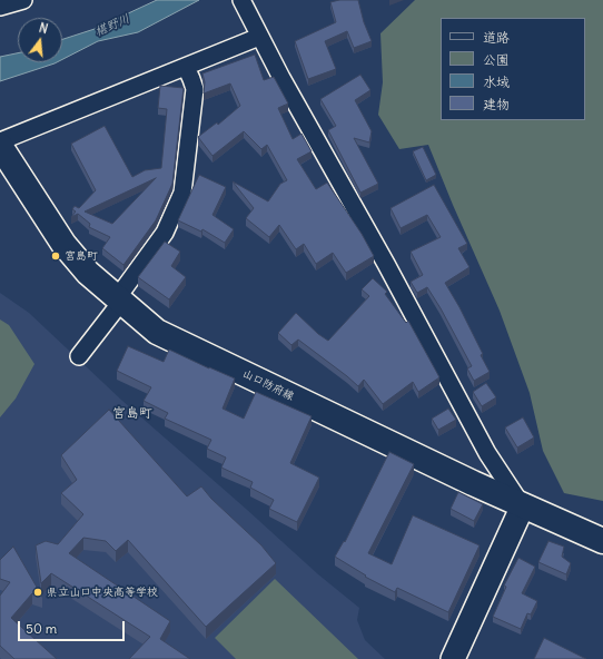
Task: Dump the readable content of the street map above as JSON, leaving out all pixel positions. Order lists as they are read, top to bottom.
{
  "streets": {
    "main road": ["山口防府線"]
  },
  "districts": ["宮島町"],
  "water": ["椹野川"],
  "places": ["宮島町", "県立山口中央高等学校"],
  "legend": [
    "道路",
    "公園",
    "水域",
    "建物"
  ],
  "scale_bar": "50 m",
  "north": "top"
}
